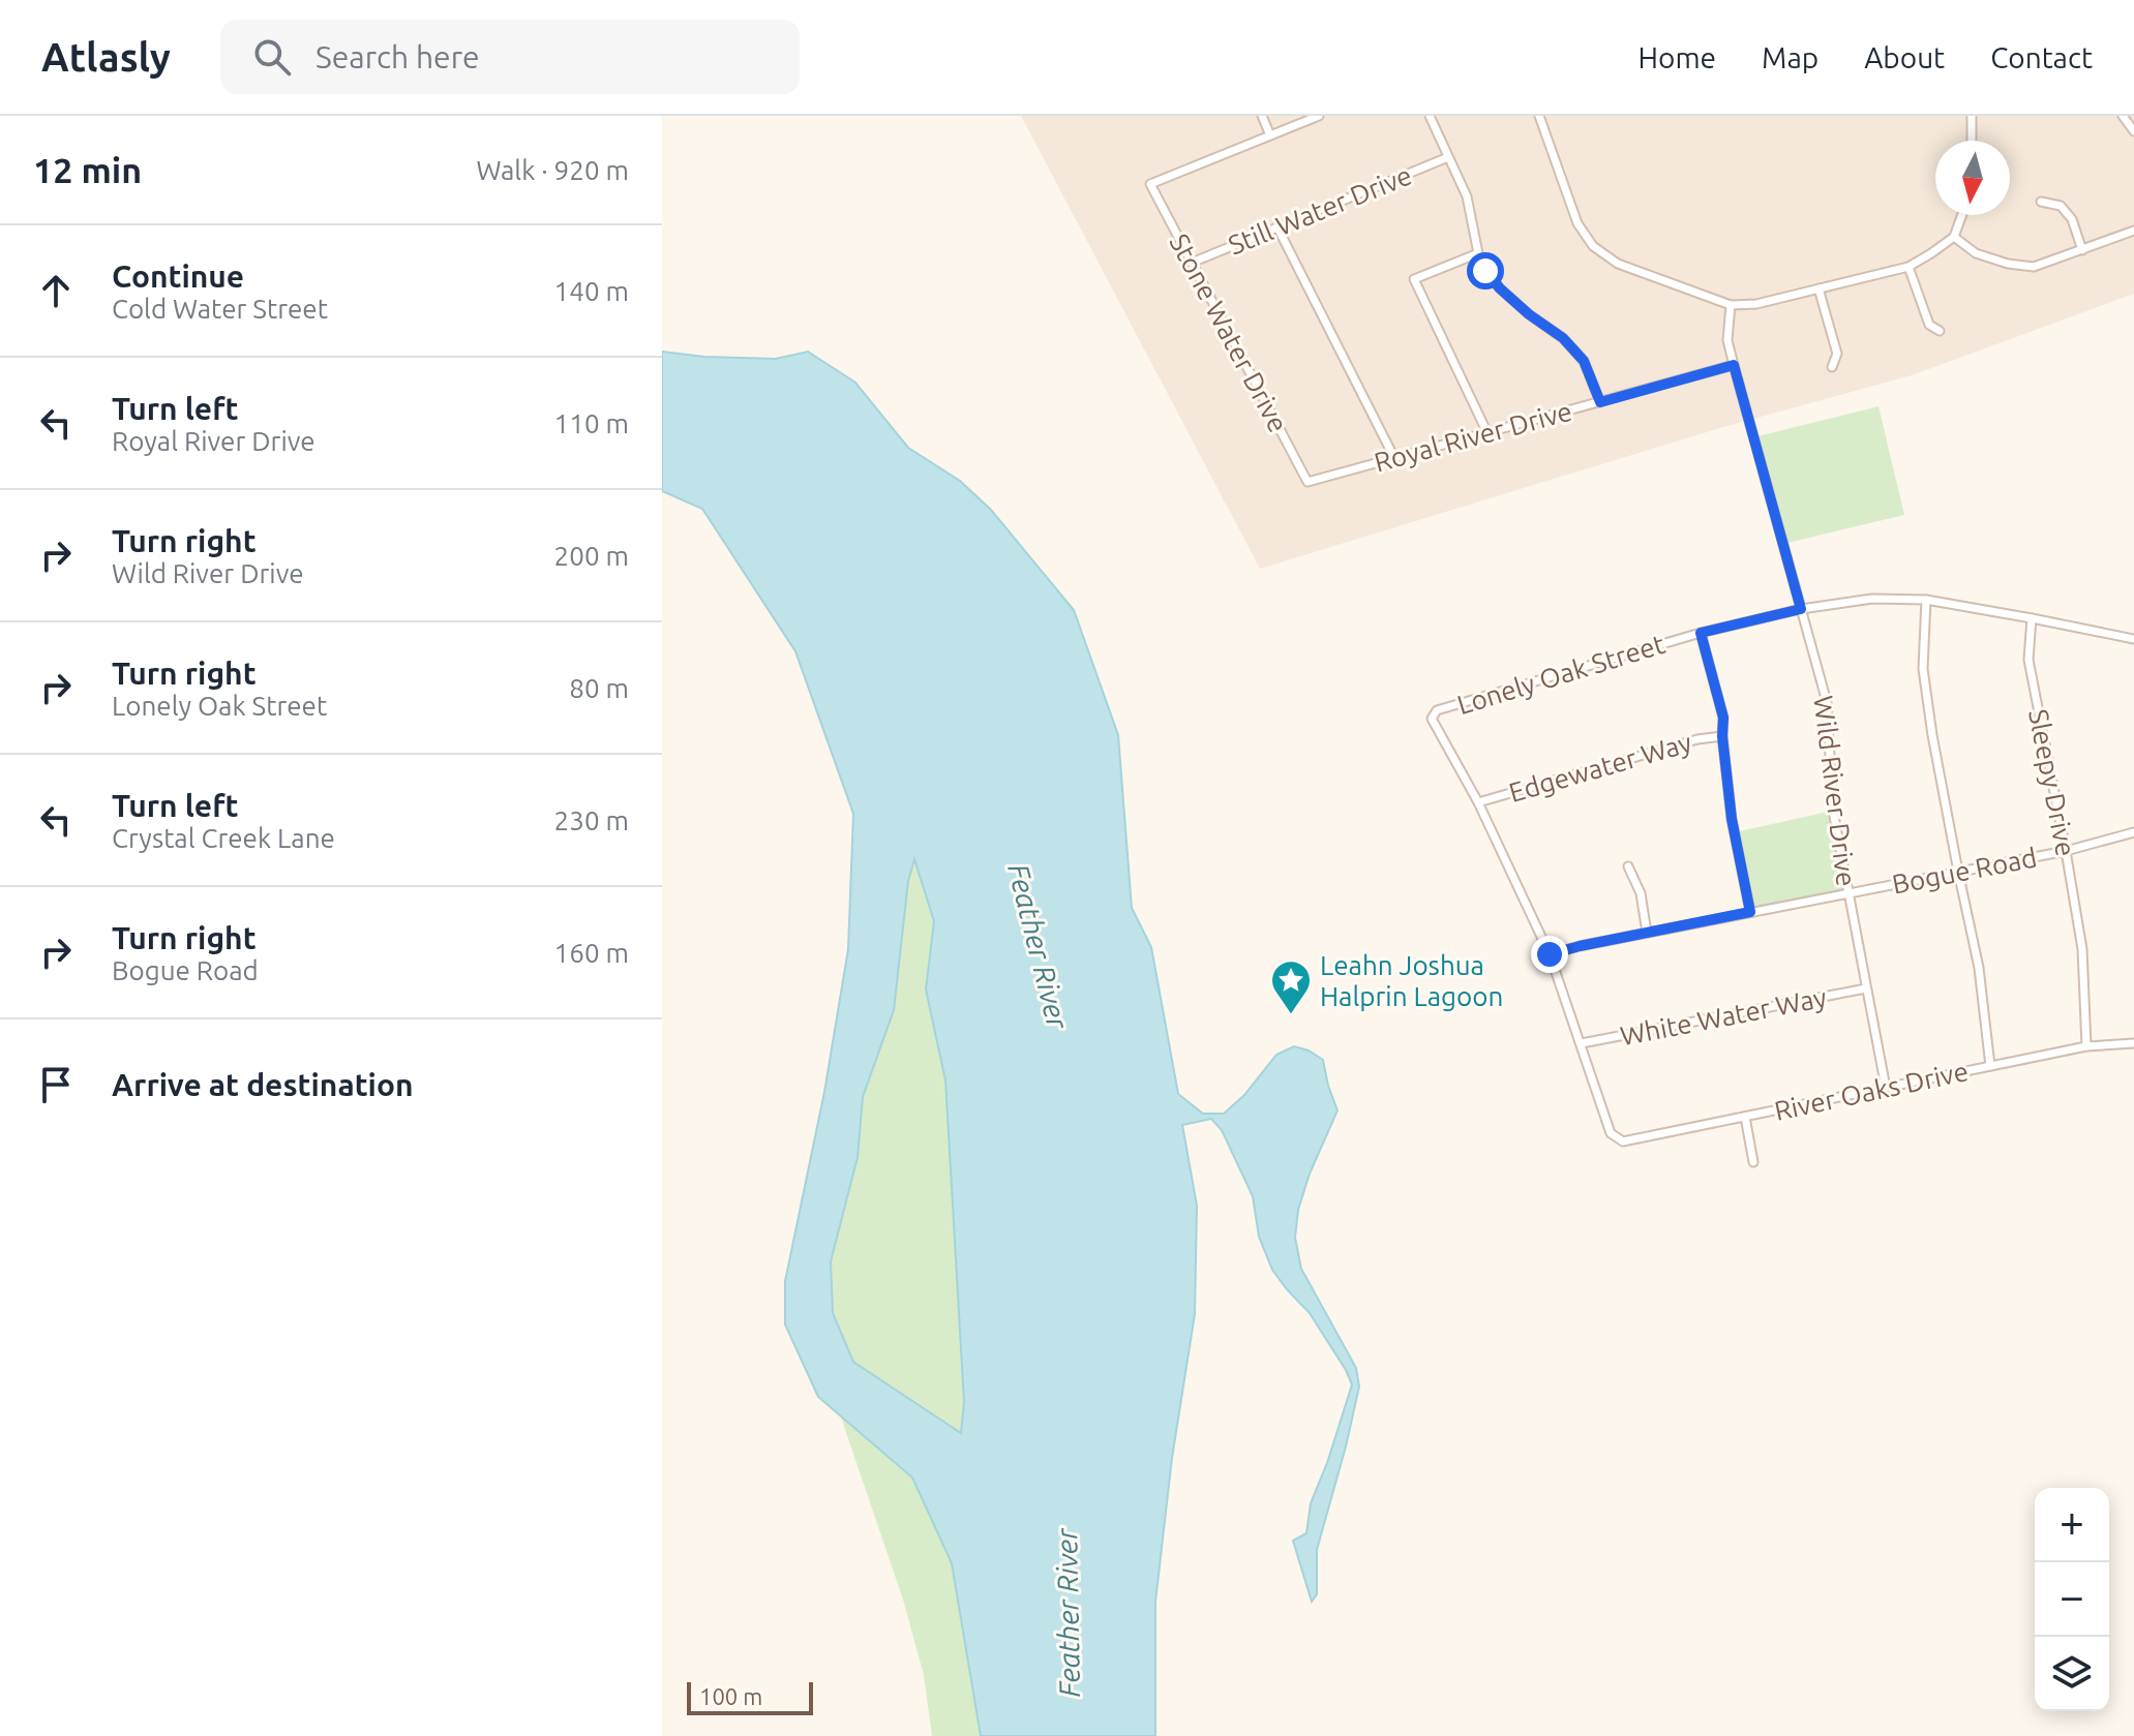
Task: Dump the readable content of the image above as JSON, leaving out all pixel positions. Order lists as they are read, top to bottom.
{
  "streets": {
    "street": [
      "Still Water Drive",
      "Stone Water Drive",
      "Royal River Drive",
      "Lonely Oak Street",
      "Edgewater Way",
      "Sleepy Drive",
      "Wild River Drive",
      "Bogue Road",
      "White Water Way",
      "River Oaks Drive"
    ]
  },
  "crossings": [
    ["Still Water Drive", "Stone Water Drive"],
    ["Stone Water Drive", "Royal River Drive"],
    ["Royal River Drive", "Wild River Drive"],
    ["Lonely Oak Street", "Edgewater Way"],
    ["Lonely Oak Street", "Sleepy Drive"],
    ["Lonely Oak Street", "Wild River Drive"],
    ["Sleepy Drive", "Bogue Road"],
    ["Sleepy Drive", "River Oaks Drive"],
    ["Wild River Drive", "Bogue Road"],
    ["Wild River Drive", "White Water Way"],
    ["Wild River Drive", "River Oaks Drive"],
    ["White Water Way", "River Oaks Drive"]
  ],
  "water": ["Feather River"],
  "places": {
    "place": ["Leahn Joshua Halprin Lagoon"]
  },
  "scale_bar": "100 m",
  "north": "bottom",
  "page": {
    "header": "Atlasly",
    "search": "Search here",
    "nav": [
      "Home",
      "Map",
      "About",
      "Contact"
    ],
    "heading": ["12 min", "Walk · 920 m"],
    "list": [
      ["Continue", "Cold Water Street", "140 m"],
      ["Turn left", "Royal River Drive", "110 m"],
      ["Turn right", "Wild River Drive", "200 m"],
      ["Turn right", "Lonely Oak Street", "80 m"],
      ["Turn left", "Crystal Creek Lane", "230 m"],
      ["Turn right", "Bogue Road", "160 m"],
      "Arrive at destination"
    ],
    "map_buttons": ["+", "−"],
    "scale": "100 m"
  }
}
